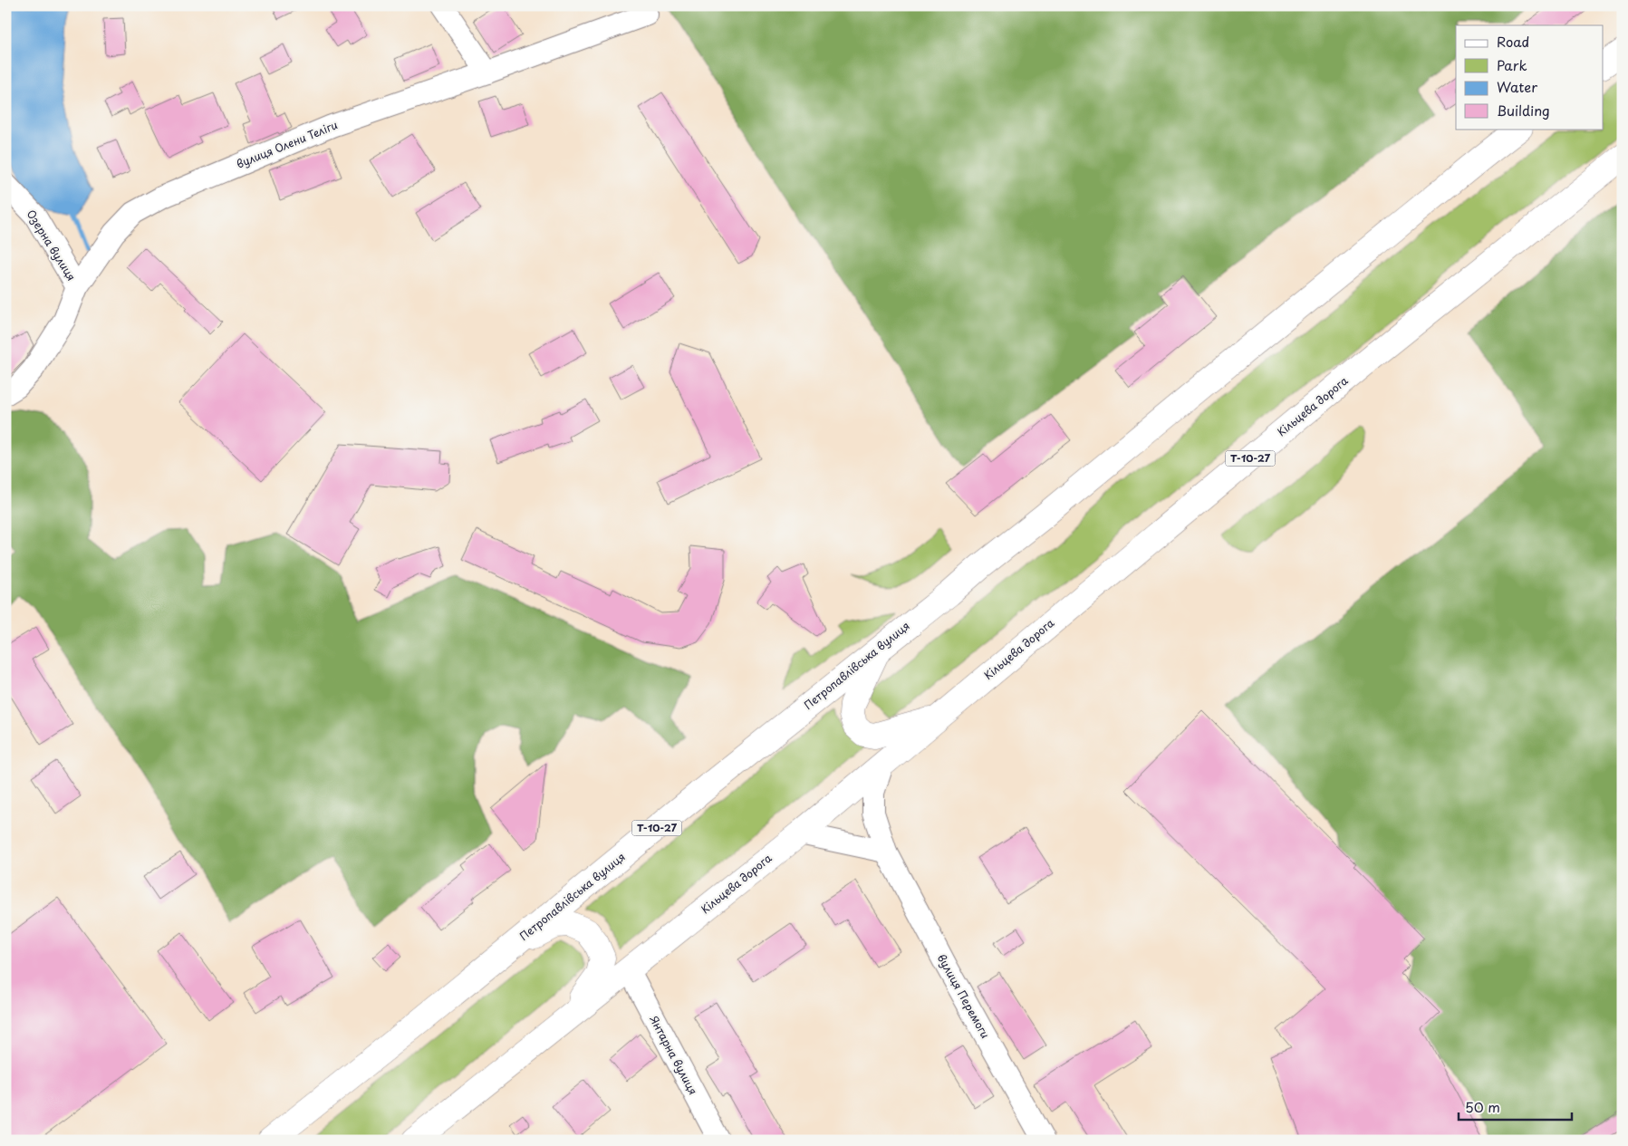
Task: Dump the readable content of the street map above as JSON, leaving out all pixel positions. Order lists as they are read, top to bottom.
{
  "streets": {
    "highway": ["Кільцева дорога", "Т-10-27", "Петропавлівська вулиця"],
    "street": [
      "вулиця Олени Теліги",
      "Озерна вулиця",
      "вулиця Перемоги",
      "Янтарна вулиця"
    ]
  },
  "crossings": [
    ["вулиця Олени Теліги", "Озерна вулиця"],
    ["Кільцева дорога", "вулиця Перемоги"],
    ["Кільцева дорога", "Янтарна вулиця"]
  ],
  "legend": [
    "Road",
    "Park",
    "Water",
    "Building"
  ],
  "scale_bar": "50 m"
}
